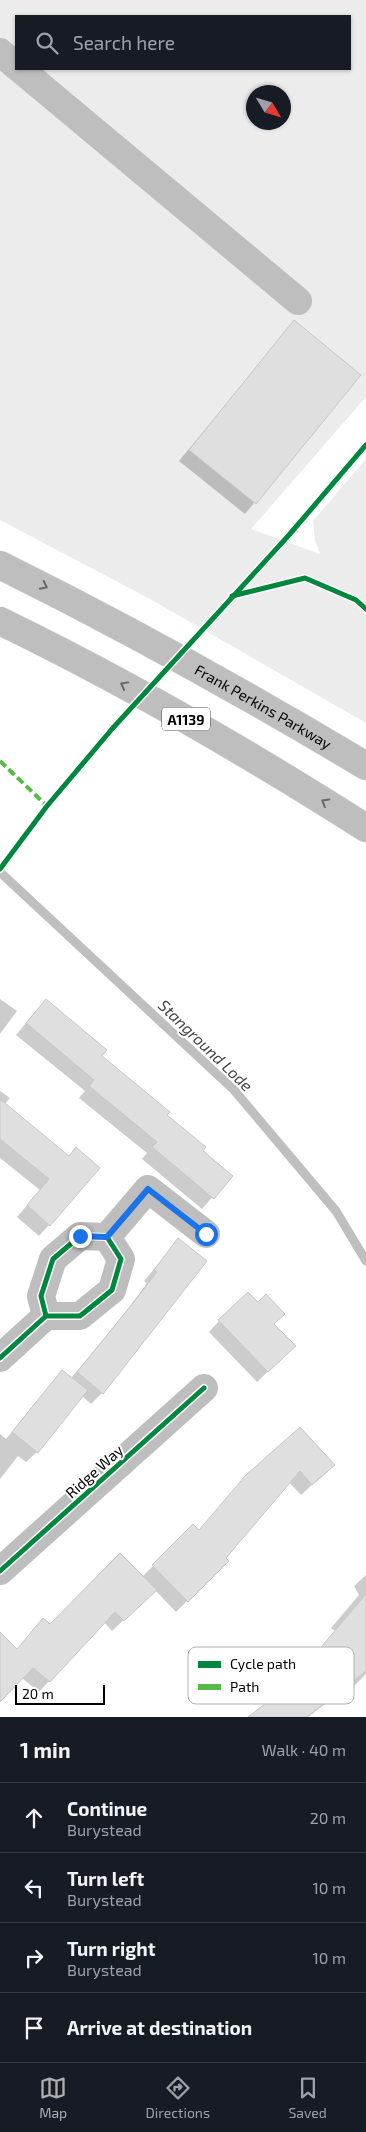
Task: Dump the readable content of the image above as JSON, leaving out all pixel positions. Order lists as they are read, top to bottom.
{
  "streets": {
    "main road": ["Frank Perkins Parkway", "A1139", "Ridge Way"]
  },
  "water": ["Stanground Lode"],
  "legend": ["Cycle path", "Path"],
  "scale_bar": "20 m",
  "north": "bottom right",
  "page": {
    "search": "Search here",
    "scale": "20 m",
    "heading": ["1 min", "Walk · 40 m"],
    "list": [
      ["Continue", "Burystead", "20 m"],
      ["Turn left", "Burystead", "10 m"],
      ["Turn right", "Burystead", "10 m"],
      "Arrive at destination"
    ],
    "nav": ["Map", "Directions", "Saved"]
  }
}
